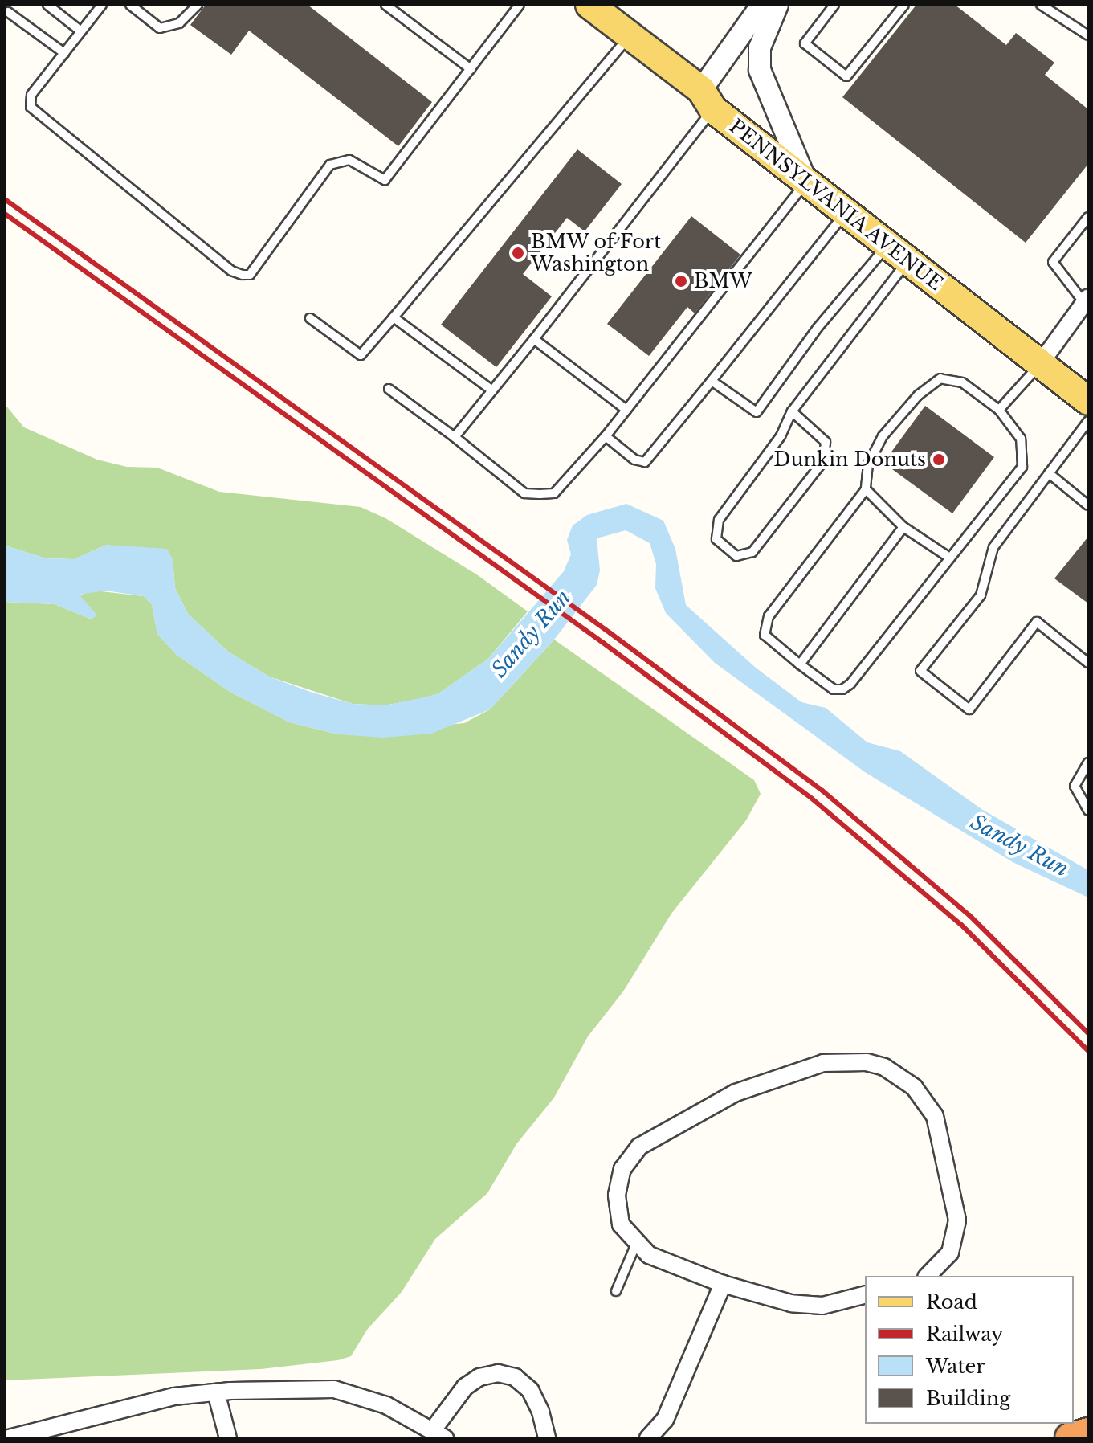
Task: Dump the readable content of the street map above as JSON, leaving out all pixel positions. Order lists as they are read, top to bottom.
{
  "streets": {
    "main road": ["PENNSYLVANIA AVENUE"]
  },
  "water": ["Sandy Run"],
  "places": ["BMW of Fort Washington", "BMW", "Dunkin Donuts"],
  "legend": [
    "Road",
    "Railway",
    "Water",
    "Building"
  ]
}
